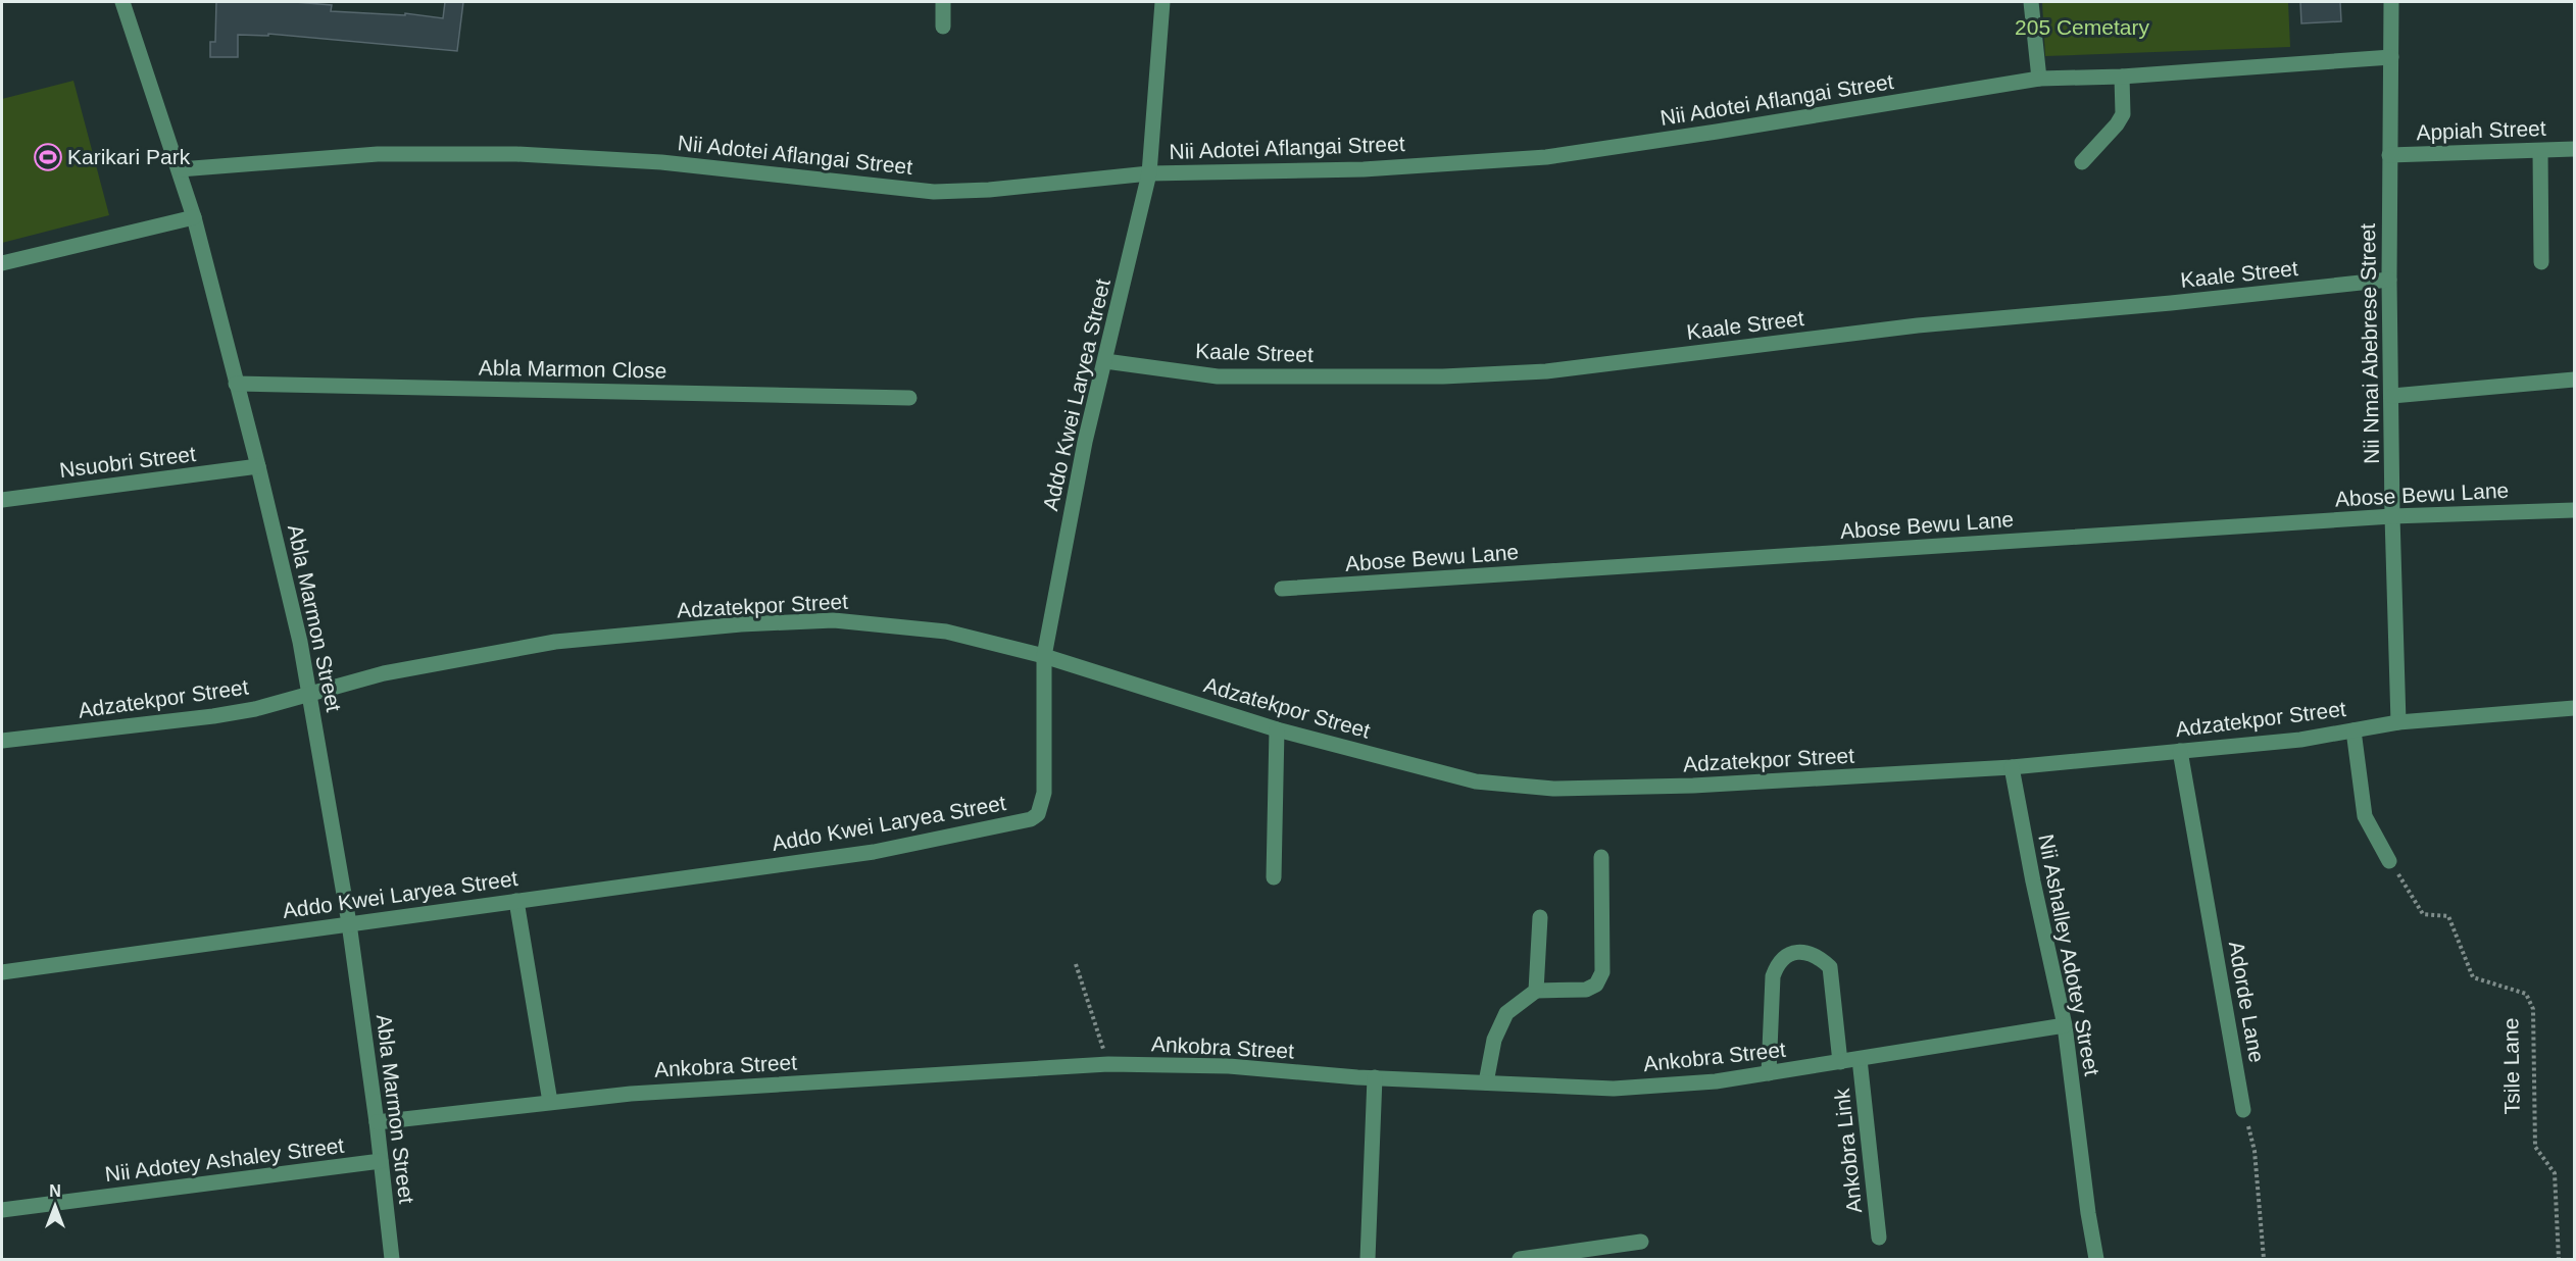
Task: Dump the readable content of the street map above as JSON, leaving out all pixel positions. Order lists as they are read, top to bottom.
{
  "streets": {
    "street": [
      "Nii Adotei Aflangai Street",
      "Appiah Street",
      "Kaale Street",
      "Nii Nmai Abebrese Street",
      "Abla Marmon Close",
      "Addo Kwei Laryea Street",
      "Nsuobri Street",
      "Abose Bewu Lane",
      "Adzatekpor Street",
      "Abla Marmon Street",
      "Nii Ashalley Adotey Street",
      "Adorde Lane",
      "Ankobra Street",
      "Ankobra Link",
      "Nii Adotey Ashaley Street"
    ],
    "path": ["Tsile Lane"]
  },
  "crossings": [
    ["Nii Adotei Aflangai Street", "Nii Nmai Abebrese Street"],
    ["Nii Adotei Aflangai Street", "Addo Kwei Laryea Street"],
    ["Nii Adotei Aflangai Street", "Abla Marmon Street"],
    ["Appiah Street", "Nii Nmai Abebrese Street"],
    ["Kaale Street", "Nii Nmai Abebrese Street"],
    ["Kaale Street", "Addo Kwei Laryea Street"],
    ["Nii Nmai Abebrese Street", "Abose Bewu Lane"],
    ["Nii Nmai Abebrese Street", "Adzatekpor Street"],
    ["Abla Marmon Close", "Abla Marmon Street"],
    ["Addo Kwei Laryea Street", "Adzatekpor Street"],
    ["Addo Kwei Laryea Street", "Abla Marmon Street"],
    ["Nsuobri Street", "Abla Marmon Street"],
    ["Adzatekpor Street", "Abla Marmon Street"],
    ["Adzatekpor Street", "Nii Ashalley Adotey Street"],
    ["Adzatekpor Street", "Adorde Lane"],
    ["Abla Marmon Street", "Ankobra Street"],
    ["Abla Marmon Street", "Nii Adotey Ashaley Street"],
    ["Nii Ashalley Adotey Street", "Ankobra Street"],
    ["Ankobra Street", "Ankobra Link"]
  ],
  "parks": ["205 Cemetary"],
  "places": {
    "sports": ["Karikari Park"]
  },
  "north": "top"
}
